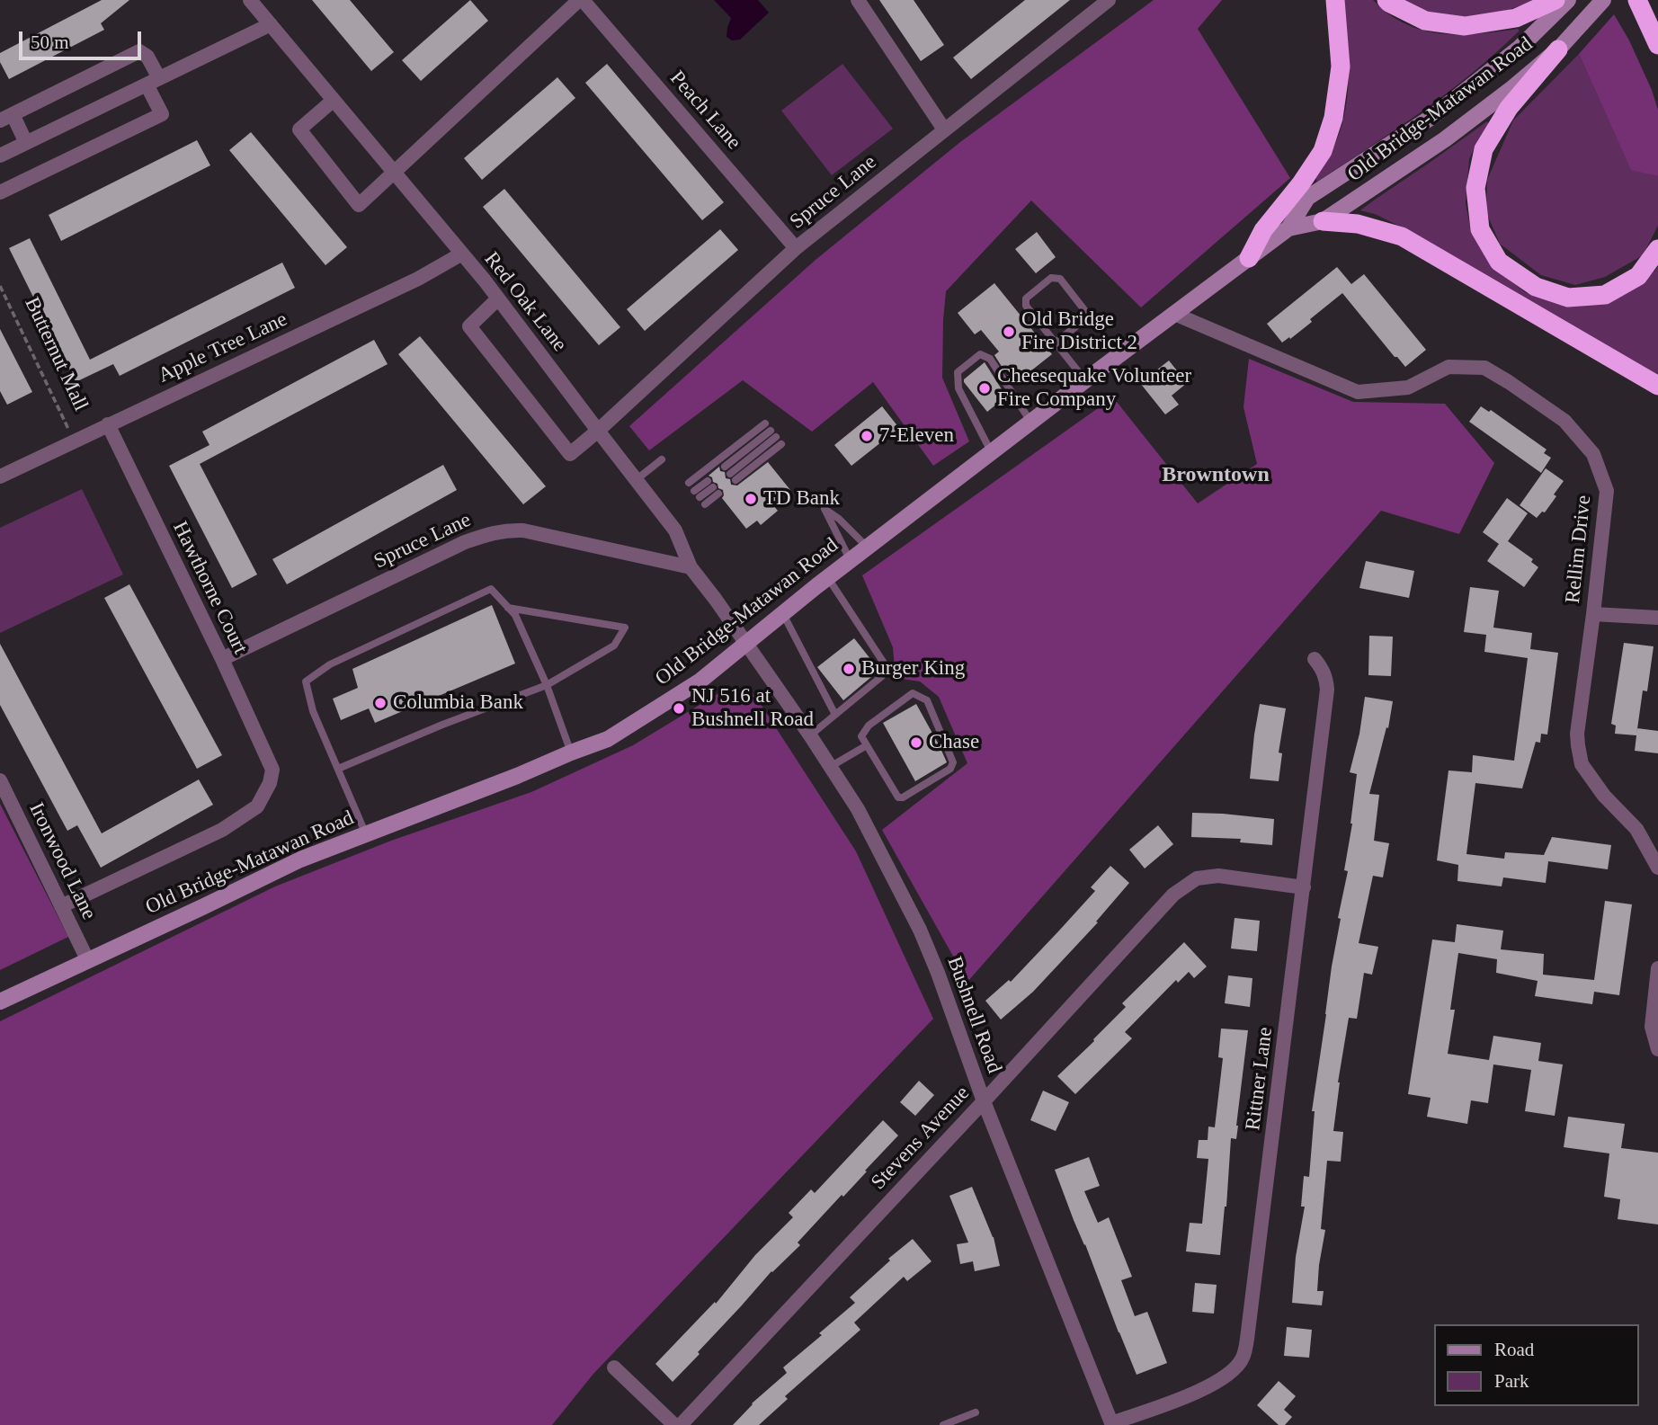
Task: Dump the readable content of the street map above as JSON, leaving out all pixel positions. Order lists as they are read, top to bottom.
{
  "streets": {
    "main road": ["Old Bridge-Matawan Road"],
    "street": [
      "Peach Lane",
      "Spruce Lane",
      "Red Oak Lane",
      "Apple Tree Lane",
      "Rellim Drive",
      "Hawthorne Court",
      "Ironwood Lane",
      "Bushnell Road",
      "Rittner Lane",
      "Stevens Avenue"
    ],
    "path": ["Butternut Mall"]
  },
  "crossings": [
    ["Old Bridge-Matawan Road", "Red Oak Lane"],
    ["Old Bridge-Matawan Road", "Rellim Drive"],
    ["Old Bridge-Matawan Road", "Ironwood Lane"],
    ["Old Bridge-Matawan Road", "Bushnell Road"],
    ["Peach Lane", "Spruce Lane"],
    ["Spruce Lane", "Red Oak Lane"],
    ["Spruce Lane", "Hawthorne Court"],
    ["Red Oak Lane", "Apple Tree Lane"],
    ["Red Oak Lane", "Bushnell Road"],
    ["Apple Tree Lane", "Butternut Mall"],
    ["Apple Tree Lane", "Hawthorne Court"],
    ["Hawthorne Court", "Ironwood Lane"],
    ["Bushnell Road", "Rittner Lane"],
    ["Bushnell Road", "Stevens Avenue"],
    ["Rittner Lane", "Stevens Avenue"]
  ],
  "districts": ["Browntown"],
  "places": [
    "Old Bridge Fire District 2",
    "Cheesequake Volunteer Fire Company",
    "7-Eleven",
    "TD Bank",
    "Burger King",
    "Columbia Bank",
    "NJ 516 at Bushnell Road",
    "Chase"
  ],
  "legend": ["Road", "Park"],
  "scale_bar": "50 m"
}
